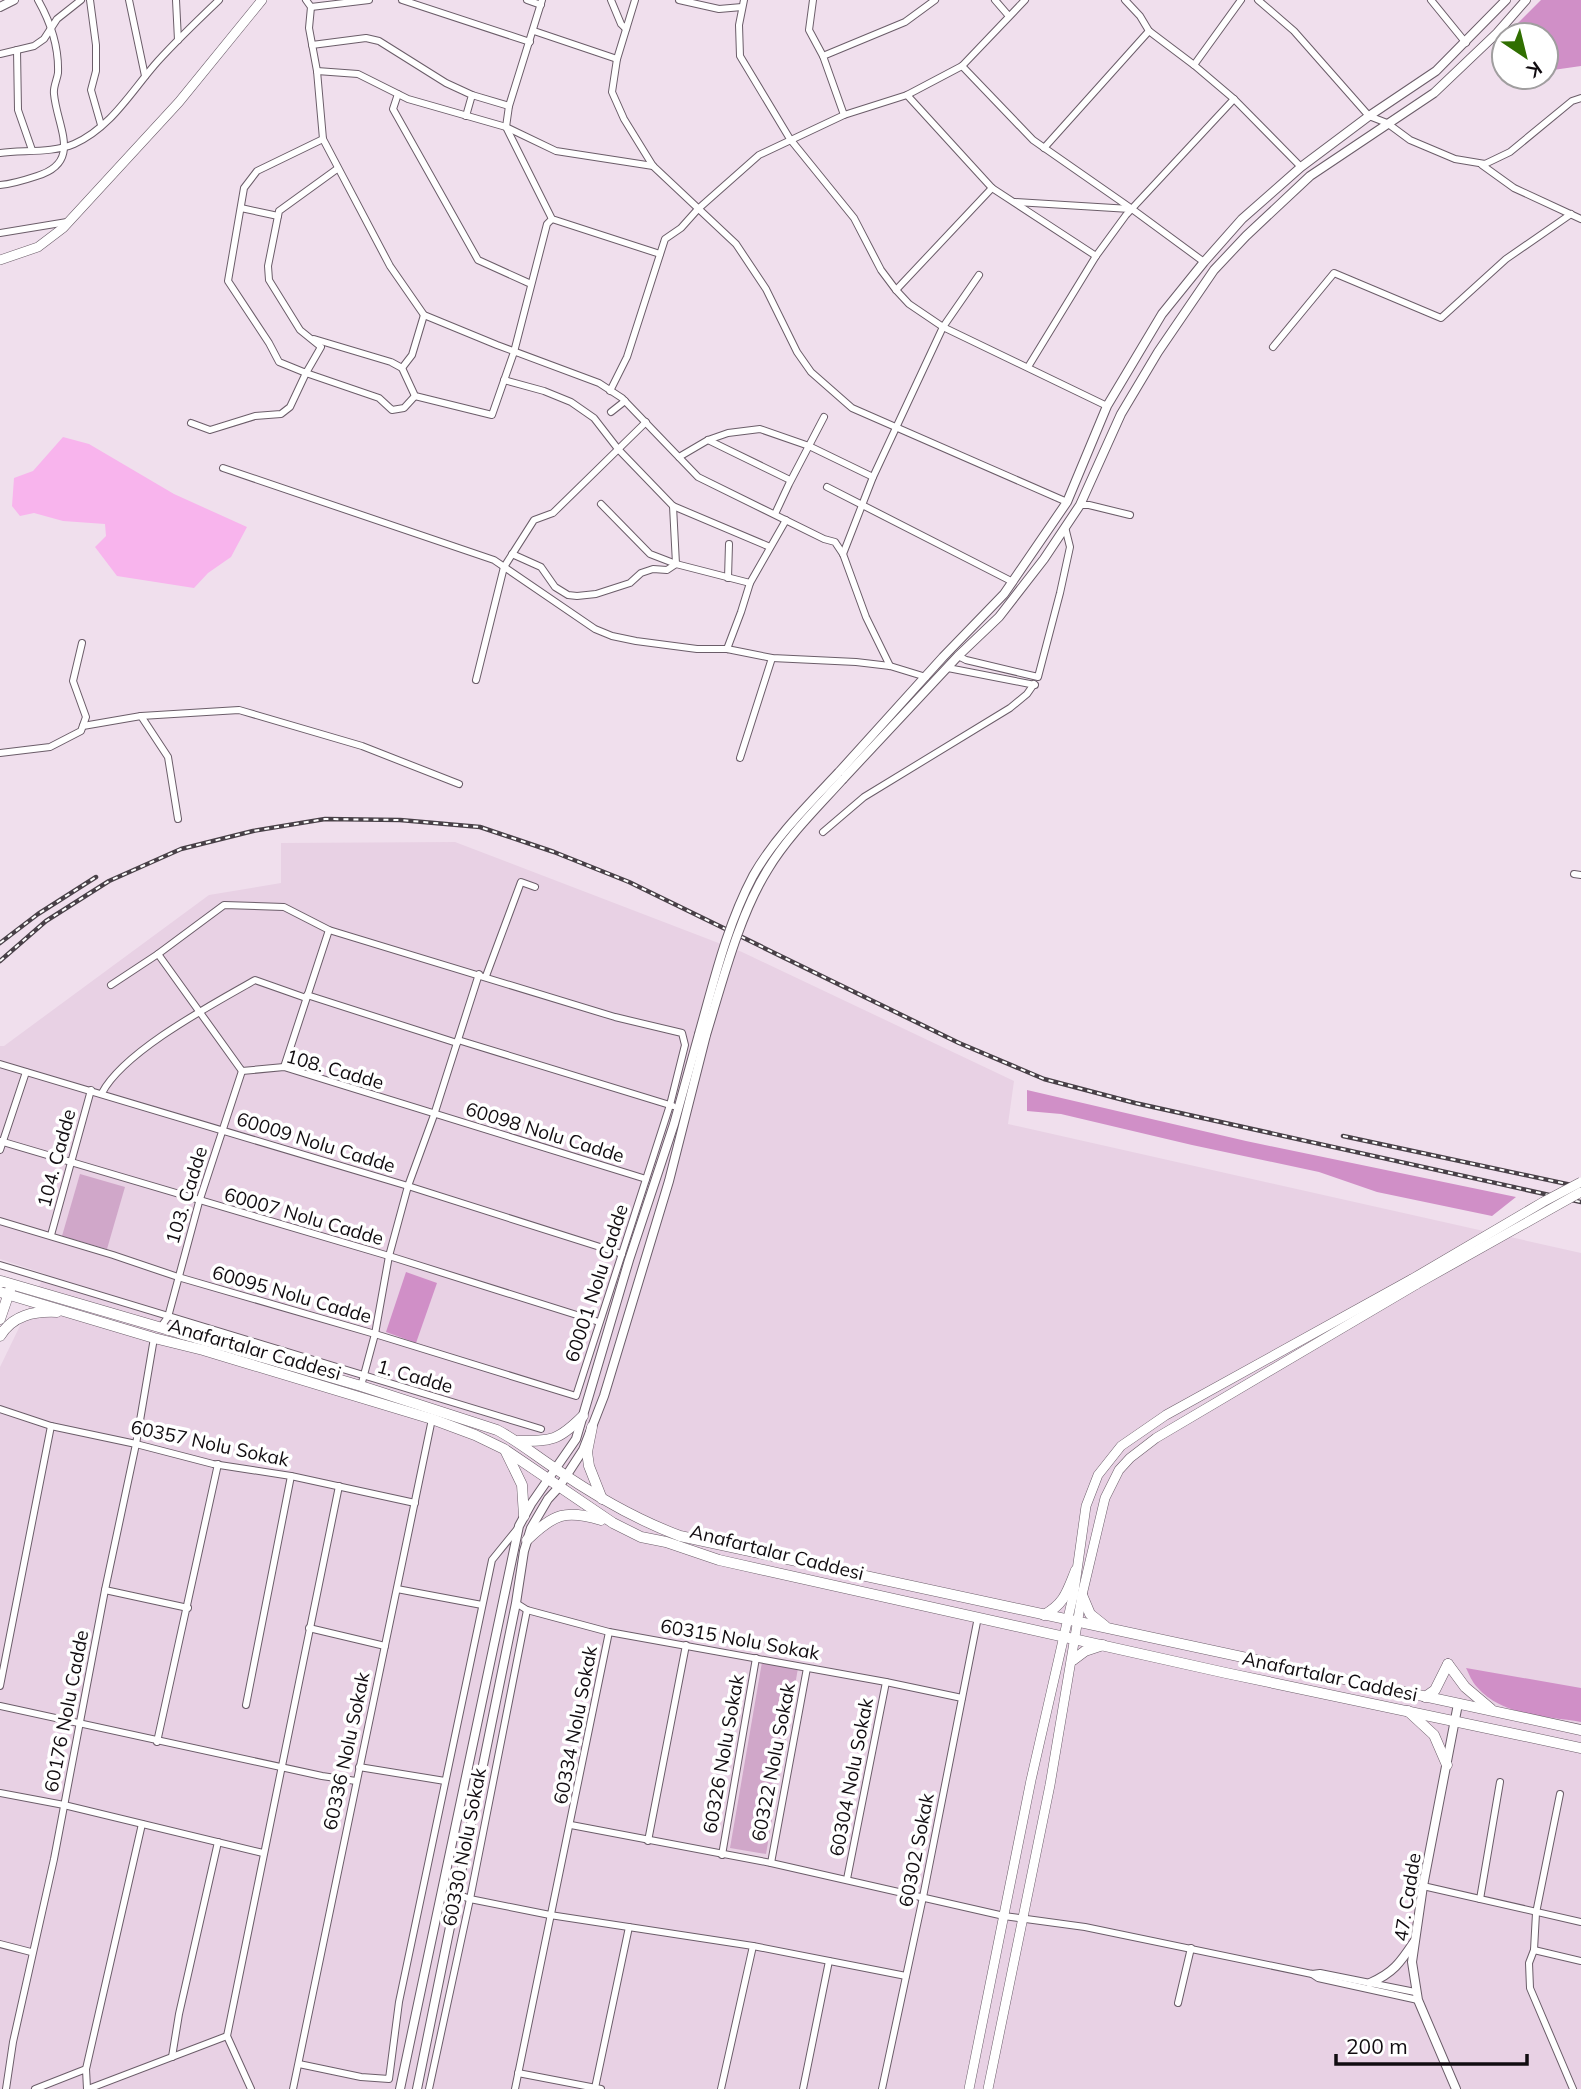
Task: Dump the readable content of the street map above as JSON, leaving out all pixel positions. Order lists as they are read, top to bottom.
{
  "streets": {
    "main road": ["Anafartalar Caddesi"],
    "street": [
      "108. Cadde",
      "60098 Nolu Cadde",
      "60009 Nolu Cadde",
      "104. Cadde",
      "103. Cadde",
      "60007 Nolu Cadde",
      "60001 Nolu Cadde",
      "60095 Nolu Cadde",
      "1. Cadde",
      "60357 Nolu Sokak",
      "60315 Nolu Sokak",
      "60176 Nolu Cadde",
      "60334 Nolu Sokak",
      "60336 Nolu Sokak",
      "60326 Nolu Sokak",
      "60322 Nolu Sokak",
      "60304 Nolu Sokak",
      "60330 Nolu Sokak",
      "60302 Sokak",
      "47. Cadde"
    ]
  },
  "crossings": [
    ["108. Cadde", "60098 Nolu Cadde"],
    ["108. Cadde", "103. Cadde"],
    ["60098 Nolu Cadde", "60001 Nolu Cadde"],
    ["60009 Nolu Cadde", "104. Cadde"],
    ["60009 Nolu Cadde", "103. Cadde"],
    ["60009 Nolu Cadde", "60001 Nolu Cadde"],
    ["104. Cadde", "60007 Nolu Cadde"],
    ["104. Cadde", "60095 Nolu Cadde"],
    ["103. Cadde", "60007 Nolu Cadde"],
    ["103. Cadde", "60095 Nolu Cadde"],
    ["103. Cadde", "Anafartalar Caddesi"],
    ["103. Cadde", "1. Cadde"],
    ["60007 Nolu Cadde", "60001 Nolu Cadde"],
    ["60001 Nolu Cadde", "60095 Nolu Cadde"],
    ["Anafartalar Caddesi", "1. Cadde"],
    ["Anafartalar Caddesi", "60176 Nolu Cadde"],
    ["Anafartalar Caddesi", "60336 Nolu Sokak"],
    ["Anafartalar Caddesi", "60302 Sokak"],
    ["Anafartalar Caddesi", "47. Cadde"],
    ["60357 Nolu Sokak", "60176 Nolu Cadde"],
    ["60357 Nolu Sokak", "60336 Nolu Sokak"],
    ["60315 Nolu Sokak", "60334 Nolu Sokak"],
    ["60315 Nolu Sokak", "60326 Nolu Sokak"],
    ["60315 Nolu Sokak", "60322 Nolu Sokak"],
    ["60315 Nolu Sokak", "60304 Nolu Sokak"],
    ["60315 Nolu Sokak", "60330 Nolu Sokak"],
    ["60315 Nolu Sokak", "60302 Sokak"]
  ],
  "scale_bar": "200 m",
  "north": "bottom right"
}
